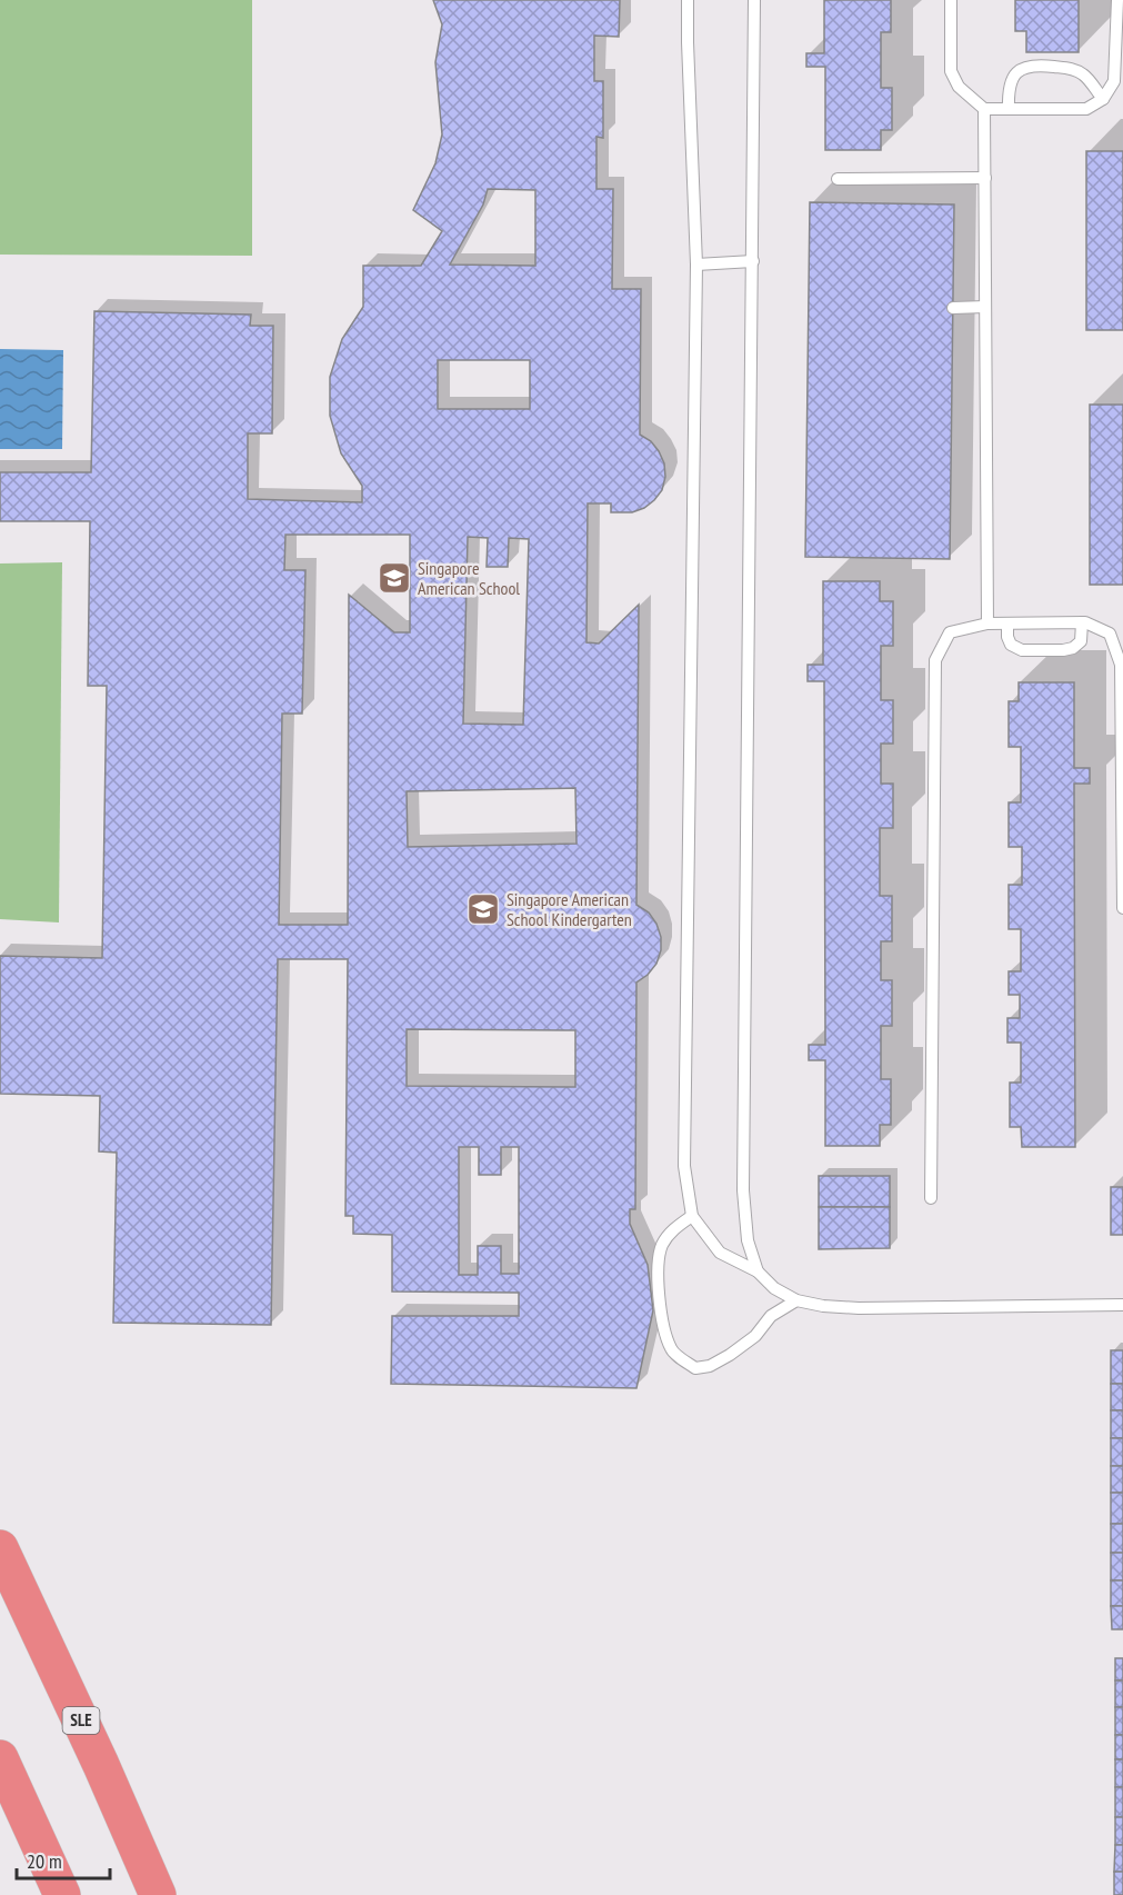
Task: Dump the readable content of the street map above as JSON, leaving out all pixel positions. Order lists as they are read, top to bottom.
{
  "streets": {
    "highway": ["SLE"]
  },
  "places": {
    "school or university": ["Singapore American School", "Singapore American School Kindergarten"]
  },
  "scale_bar": "20 m"
}
